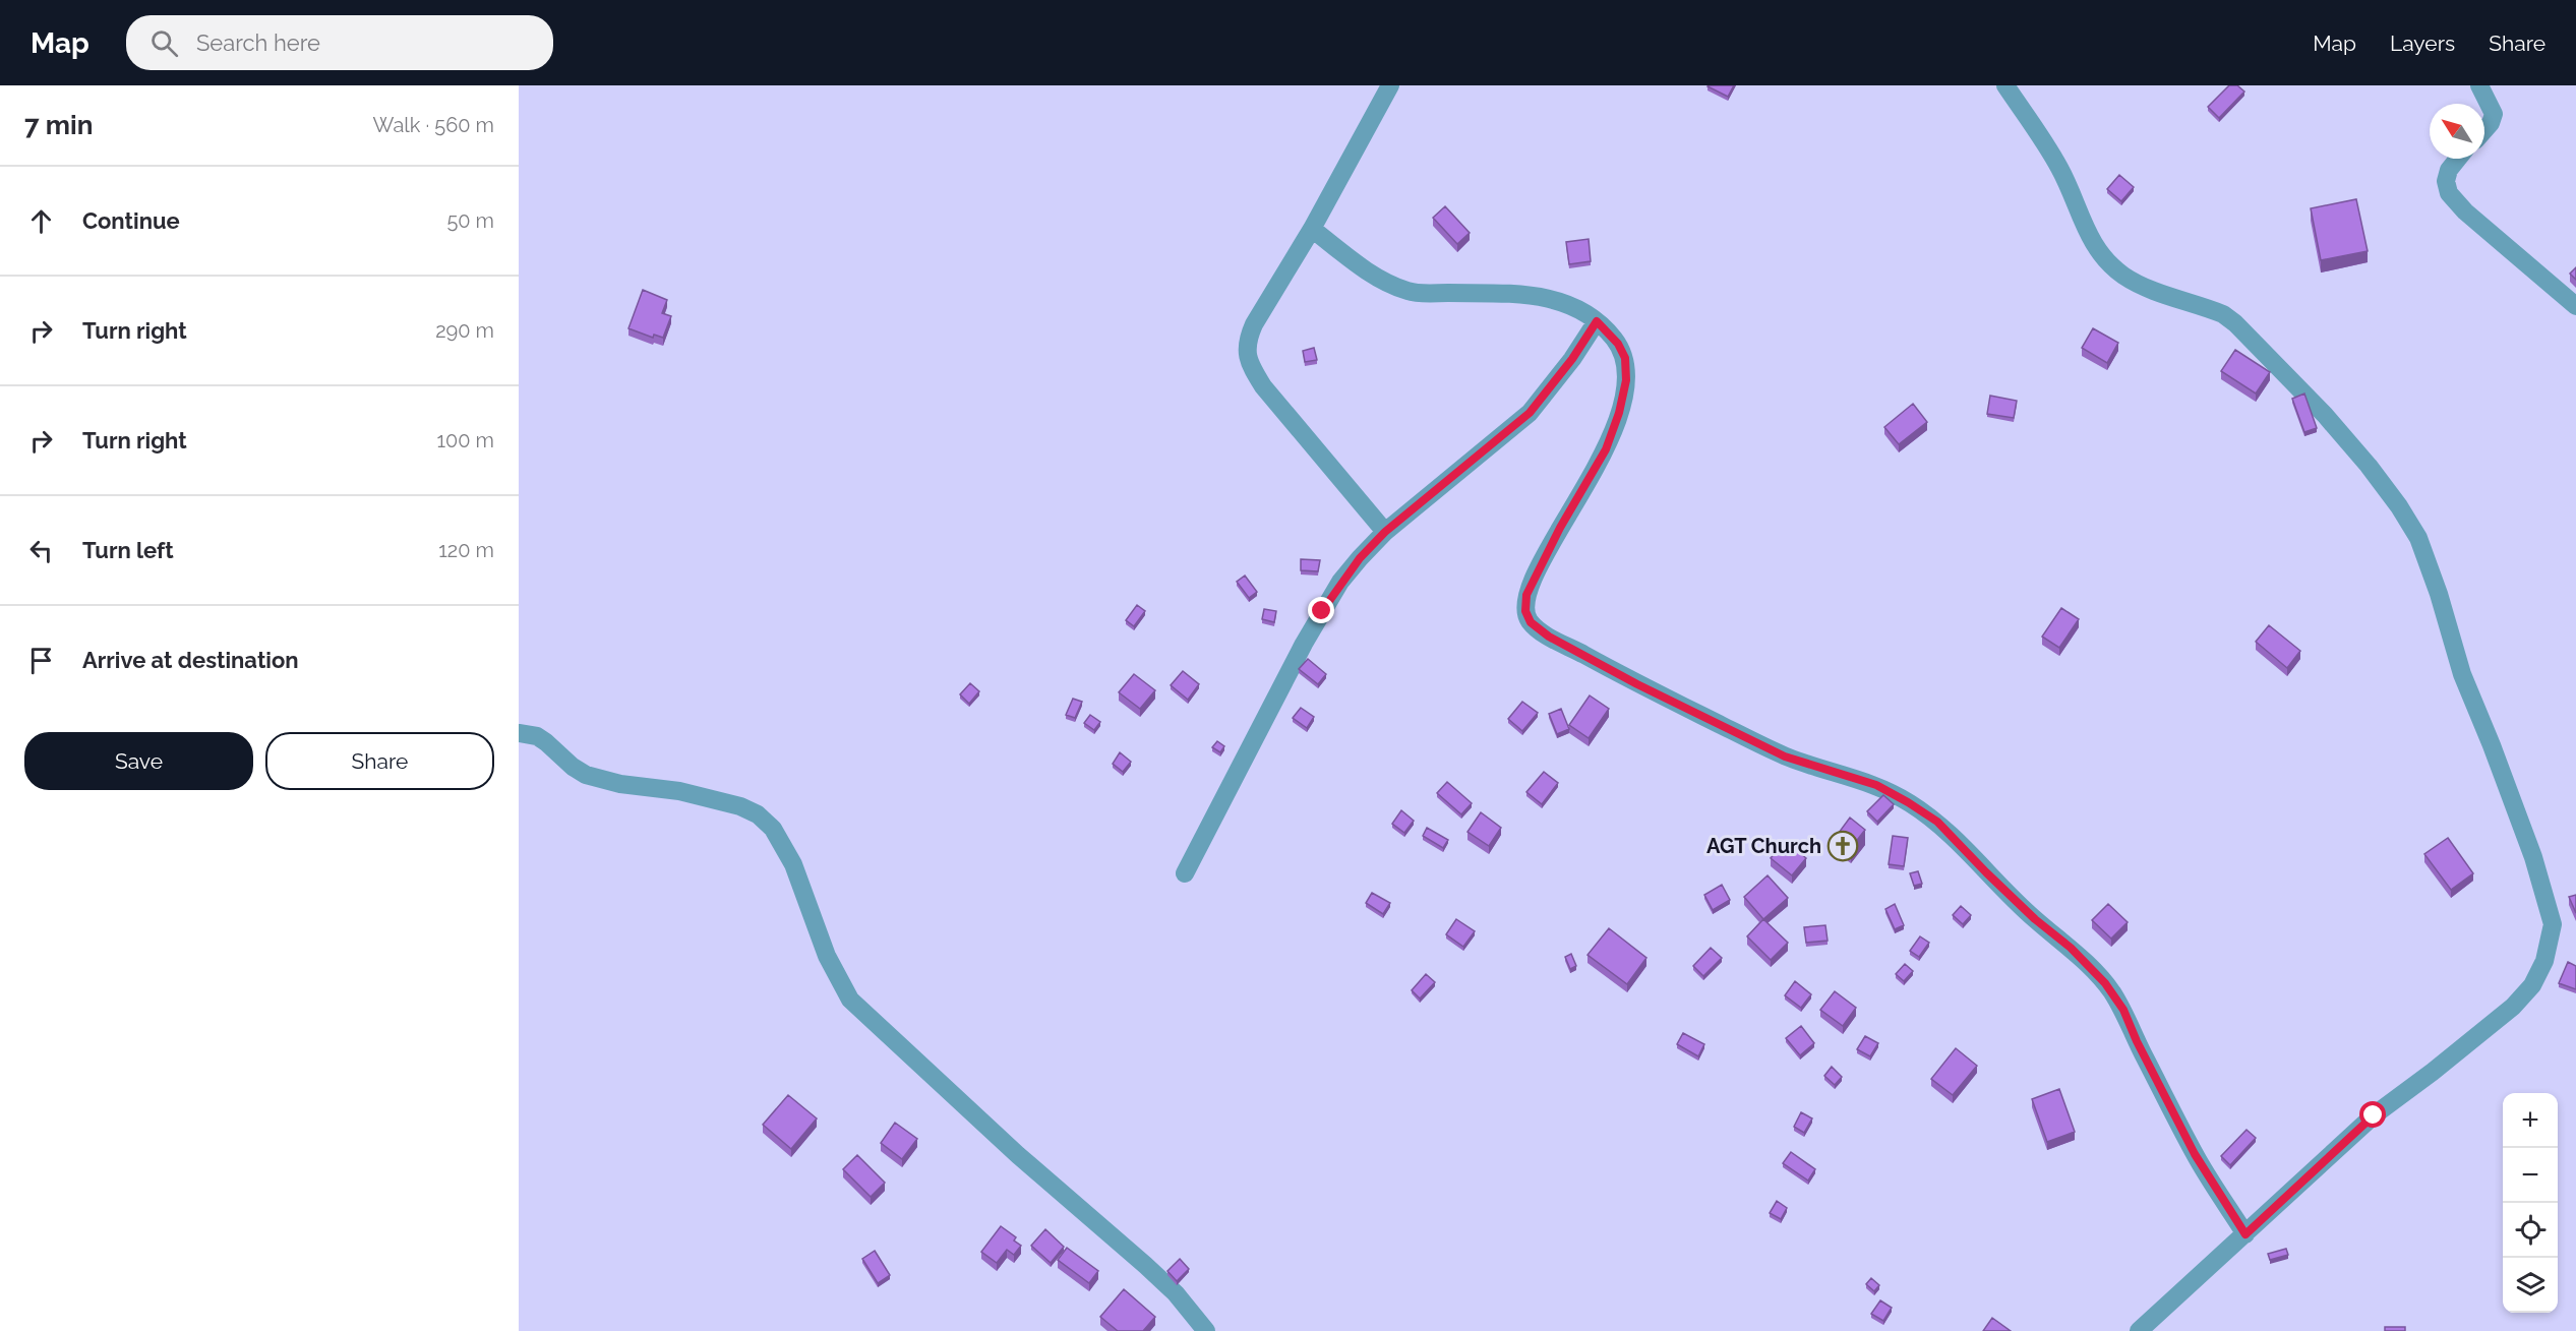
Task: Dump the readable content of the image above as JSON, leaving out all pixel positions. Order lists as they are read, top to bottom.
{
  "places": {
    "church": ["AGT Church"]
  },
  "north": "top left",
  "page": {
    "header": "Map",
    "search": "Search here",
    "nav": ["Map", "Layers", "Share"],
    "heading": ["7 min", "Walk · 560 m"],
    "list": [
      ["Continue", "50 m"],
      ["Turn right", "290 m"],
      ["Turn right", "100 m"],
      ["Turn left", "120 m"],
      "Arrive at destination"
    ],
    "buttons": ["Save", "Share"],
    "map_buttons": ["+", "−"]
  }
}
